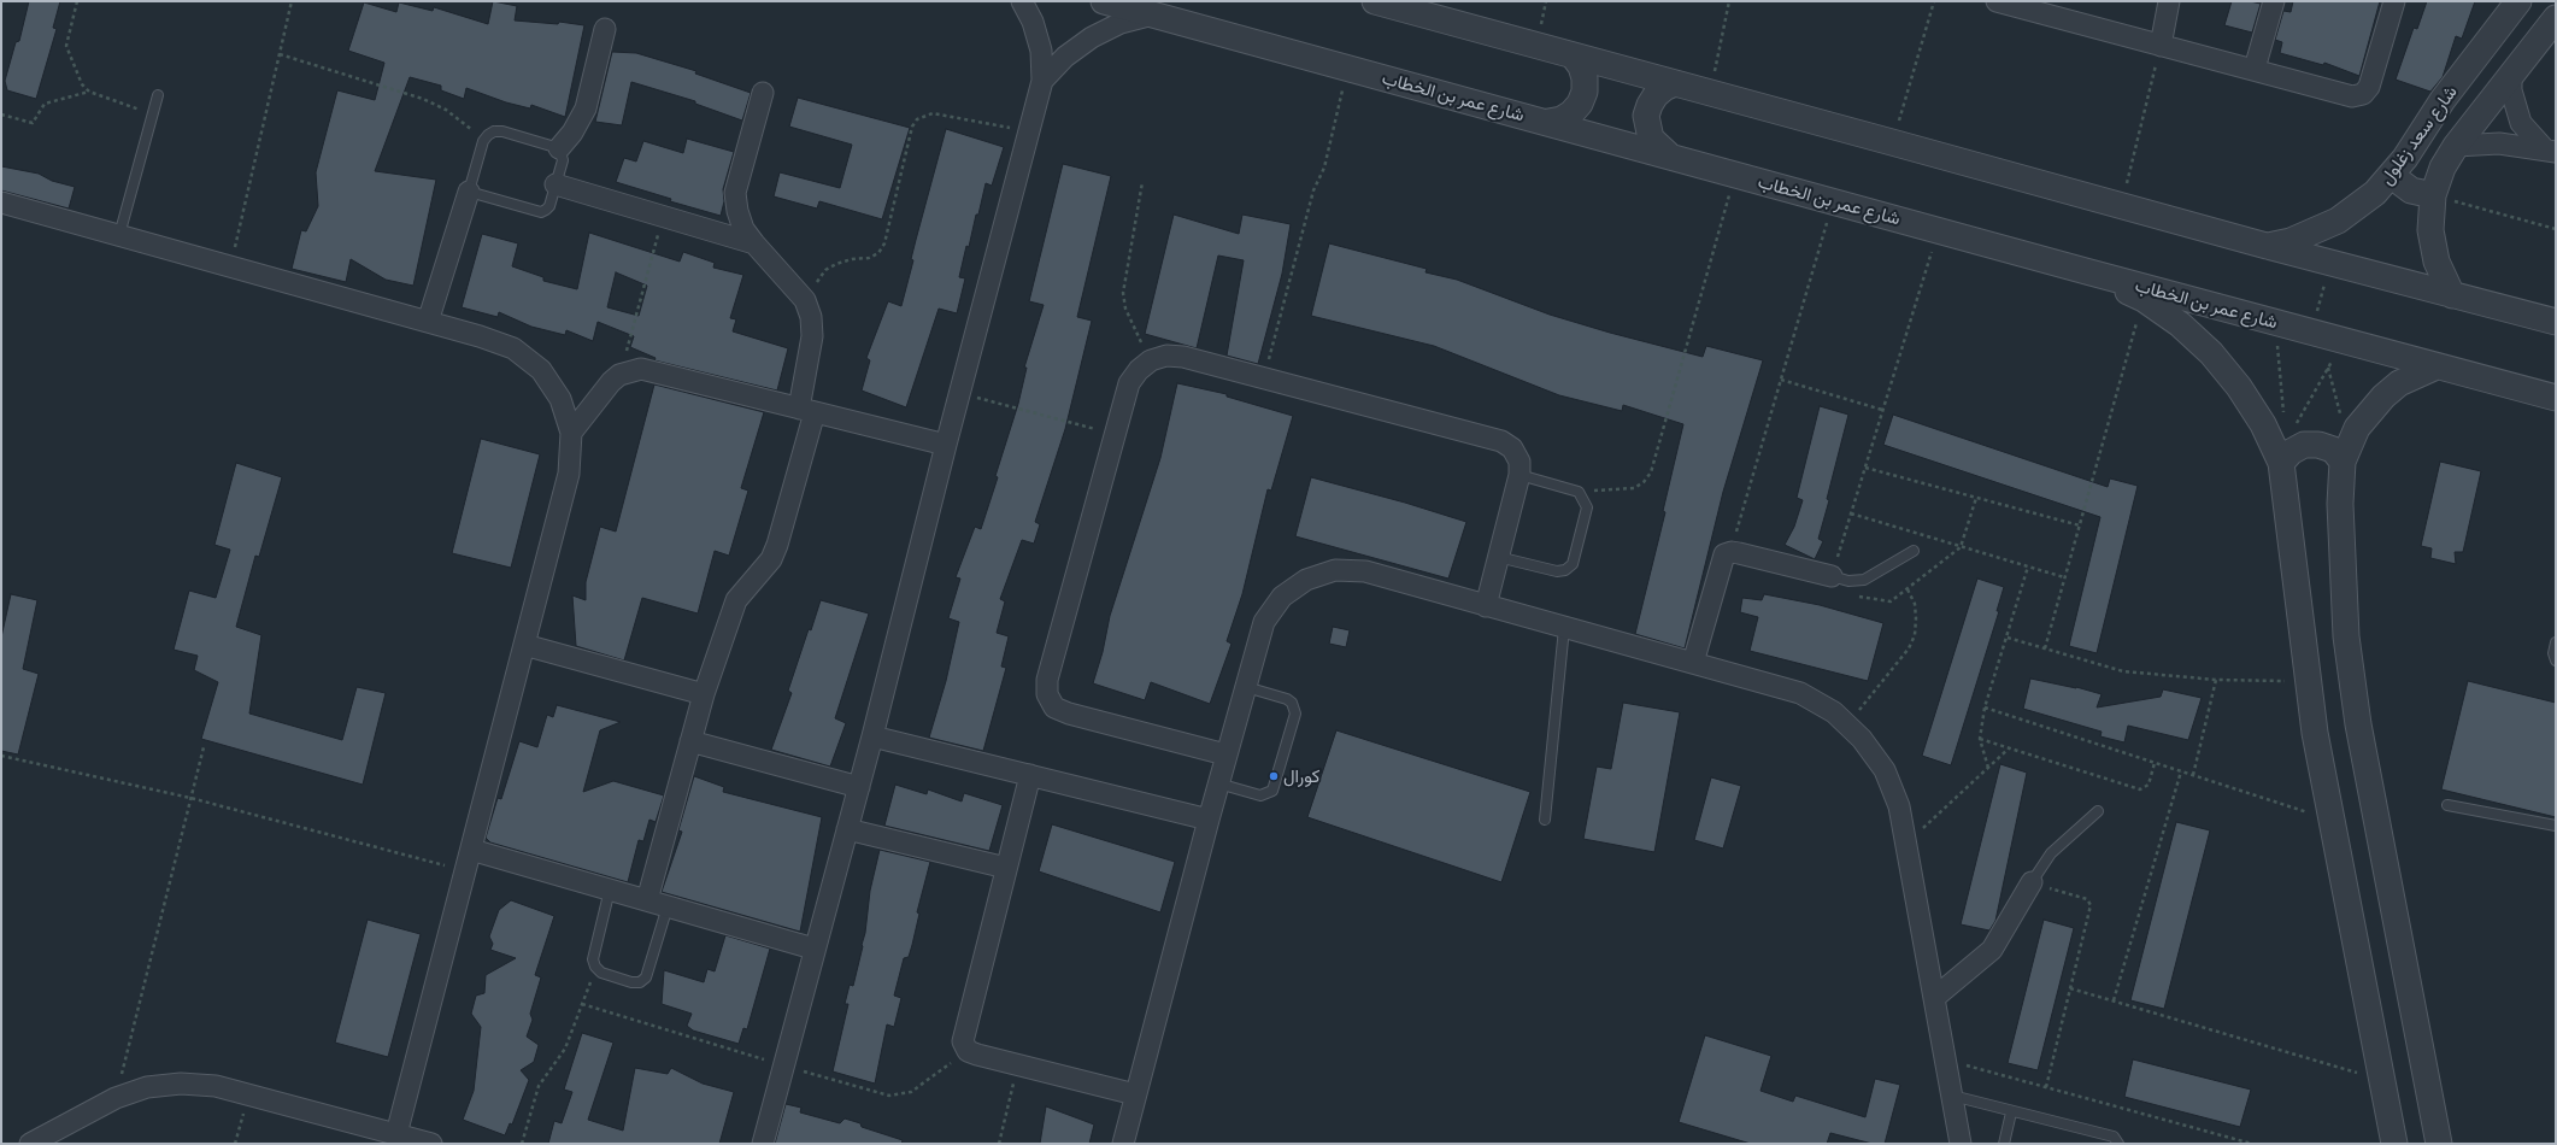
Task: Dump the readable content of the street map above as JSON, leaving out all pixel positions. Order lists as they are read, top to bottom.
{
  "streets": {
    "street": ["شارع عمر بن الخطاب", "شارع سعد زغلول"]
  },
  "places": ["كورال"]
}
